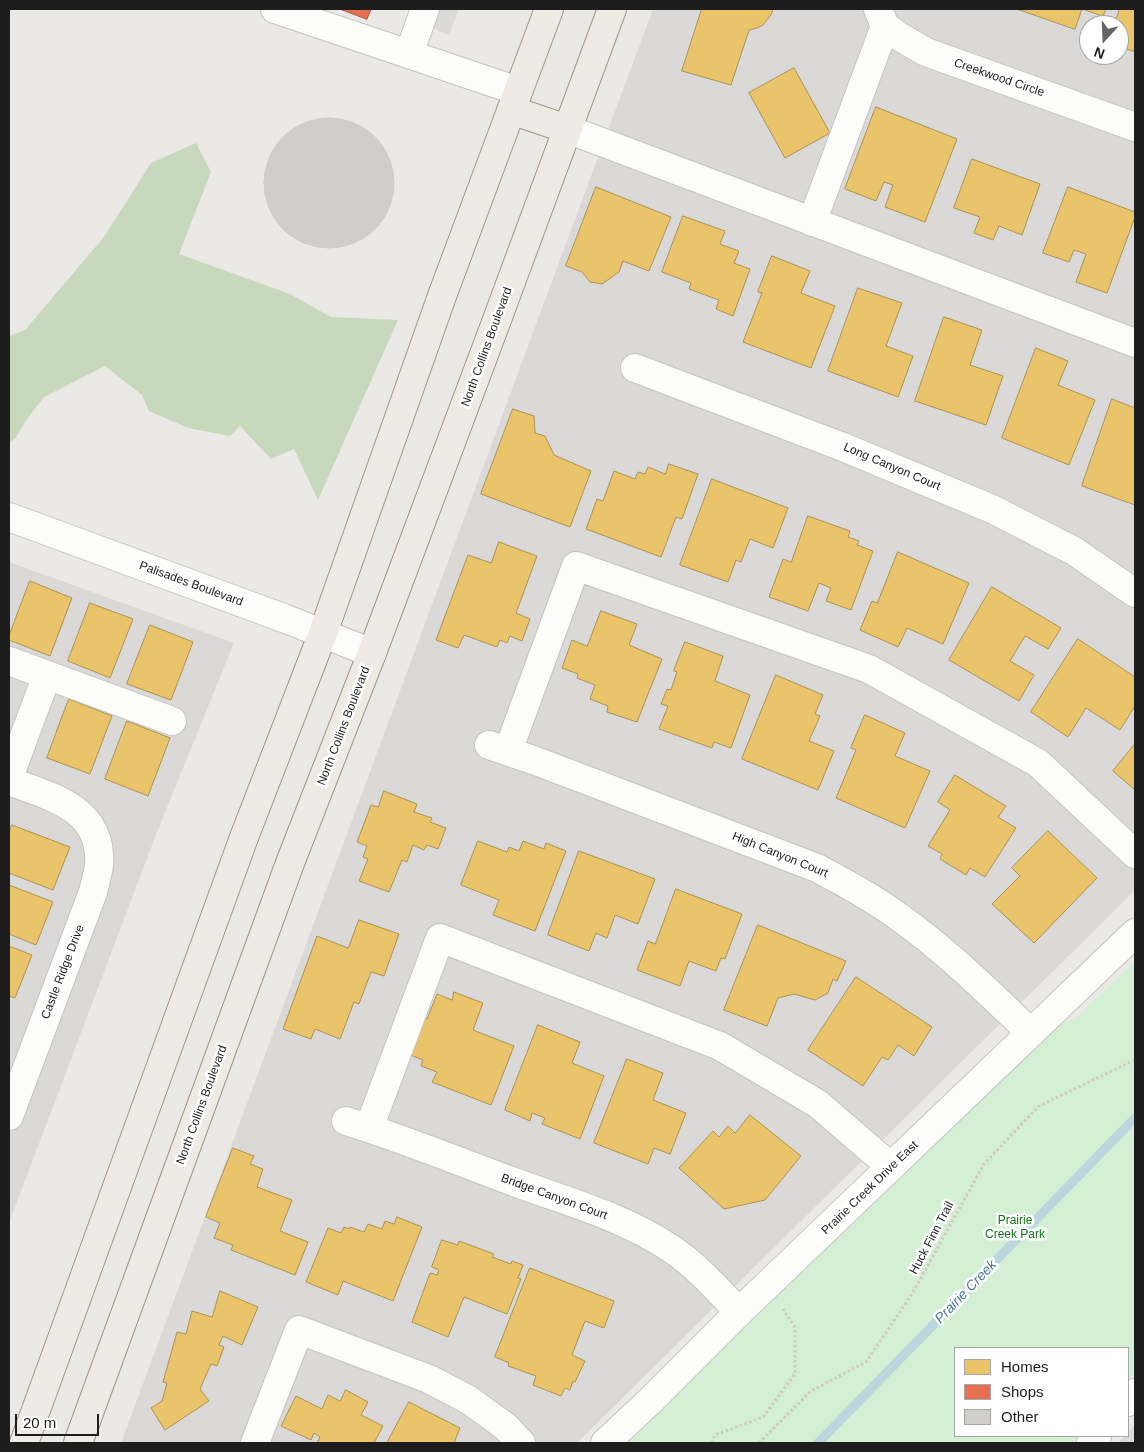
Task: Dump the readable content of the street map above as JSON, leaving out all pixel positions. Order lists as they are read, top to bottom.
{
  "streets": {
    "main road": ["North Collins Boulevard"],
    "street": [
      "Creekwood Circle",
      "Long Canyon Court",
      "Palisades Boulevard",
      "High Canyon Court",
      "Castle Ridge Drive",
      "Prairie Creek Drive East",
      "Bridge Canyon Court"
    ],
    "path": ["Huck Finn Trail"]
  },
  "crossings": [
    ["North Collins Boulevard", "Palisades Boulevard"],
    ["High Canyon Court", "Prairie Creek Drive East"],
    ["Prairie Creek Drive East", "Bridge Canyon Court"]
  ],
  "water": ["Prairie Creek"],
  "parks": ["Prairie Creek Park"],
  "legend": ["Homes", "Shops", "Other"],
  "scale_bar": "20 m",
  "north": "bottom"
}
